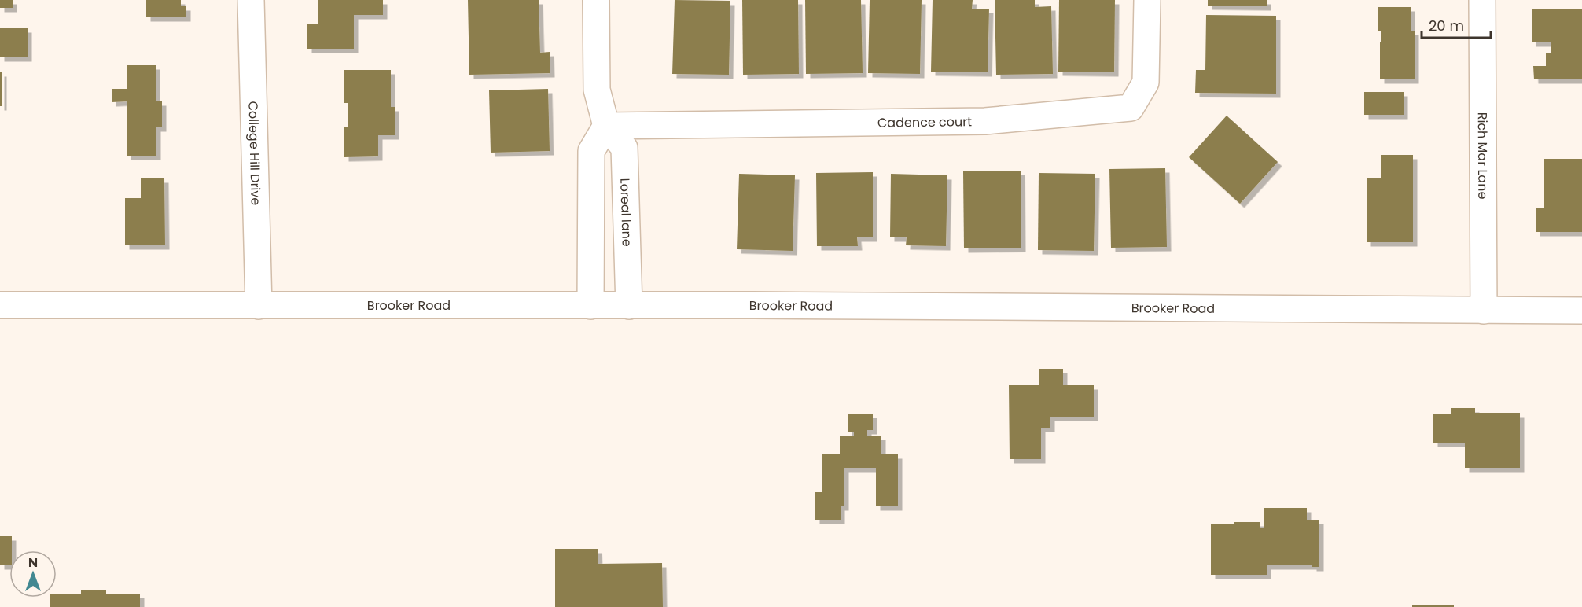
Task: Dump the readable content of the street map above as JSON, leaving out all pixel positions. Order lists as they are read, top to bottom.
{
  "streets": {
    "street": [
      "Cadence court",
      "College Hill Drive",
      "Rich Mar Lane",
      "Loreal lane",
      "Brooker Road"
    ]
  },
  "crossings": [
    ["Cadence court", "Loreal lane"],
    ["College Hill Drive", "Brooker Road"],
    ["Rich Mar Lane", "Brooker Road"],
    ["Loreal lane", "Brooker Road"]
  ],
  "scale_bar": "20 m",
  "north": "top"
}
